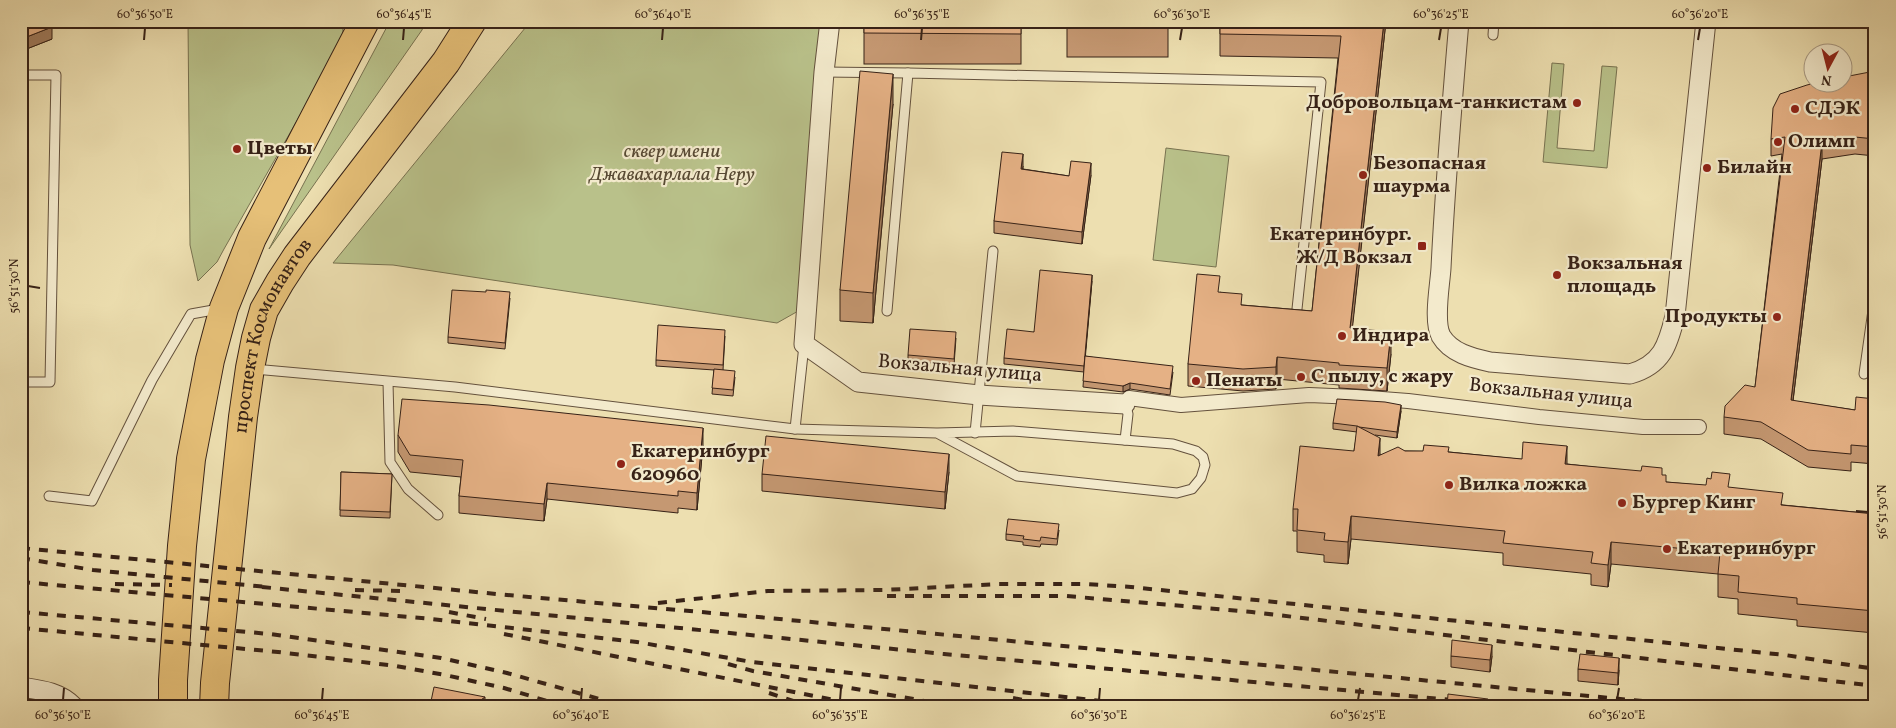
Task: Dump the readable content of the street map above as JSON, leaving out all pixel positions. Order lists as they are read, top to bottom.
{
  "streets": {
    "main road": ["проспект Космонавтов"],
    "street": ["Вокзальная улица"]
  },
  "parks": ["сквер имени Джавахарлала Неру"],
  "places": {
    "other": [
      "Добровольцам-танкистам",
      "СДЭК",
      "Олимп",
      "Цветы",
      "Билайн",
      "Безопасная шаурма",
      "Вокзальная площадь",
      "Продукты",
      "Индира",
      "С пылу, с жару",
      "Пенаты",
      "Екатеринбург 620960",
      "Вилка ложка",
      "Бургер Кинг",
      "Екатеринбург"
    ],
    "transit": ["Екатеринбург. Ж/Д Вокзал"]
  },
  "north": "bottom",
  "coordinates": [
    "60°36'50\"E",
    "60°36'45\"E",
    "60°36'40\"E",
    "60°36'35\"E",
    "60°36'30\"E",
    "60°36'25\"E",
    "60°36'20\"E",
    "56°51'30\"N"
  ]
}
